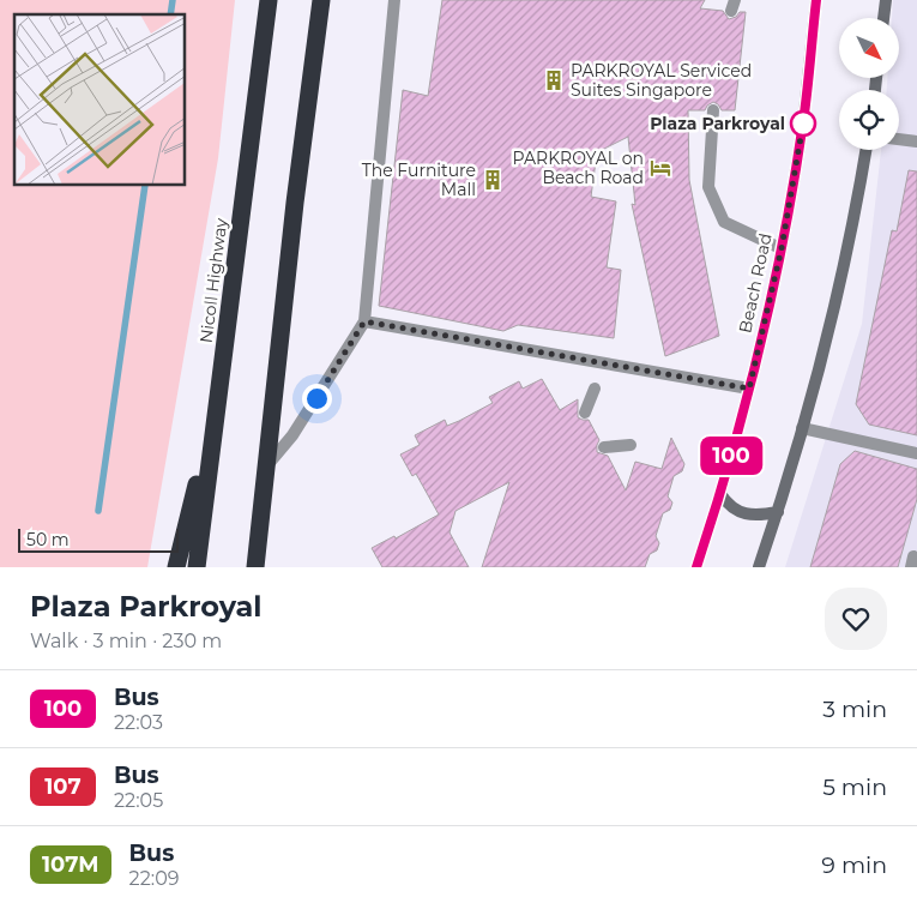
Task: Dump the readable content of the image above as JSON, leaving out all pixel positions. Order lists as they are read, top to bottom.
{
  "streets": {
    "highway": ["Nicoll Highway"],
    "main road": ["Beach Road"]
  },
  "places": {
    "building": ["PARKROYAL Serviced Suites Singapore", "The Furniture Mall"],
    "other": ["Plaza Parkroyal"],
    "hotel": ["PARKROYAL on Beach Road"]
  },
  "lines": ["bus line 100"],
  "scale_bar": "50 m",
  "north": "bottom right",
  "page": {
    "on_map": "100",
    "scale": "50 m",
    "heading": ["Plaza Parkroyal", "Walk · 3 min · 230 m"],
    "list": [
      {
        "mark": "100",
        "name": "Bus",
        "note": "22:03",
        "value": "3 min"
      },
      {
        "mark": "107",
        "name": "Bus",
        "note": "22:05",
        "value": "5 min"
      },
      {
        "mark": "107M",
        "name": "Bus",
        "note": "22:09",
        "value": "9 min"
      }
    ]
  }
}
